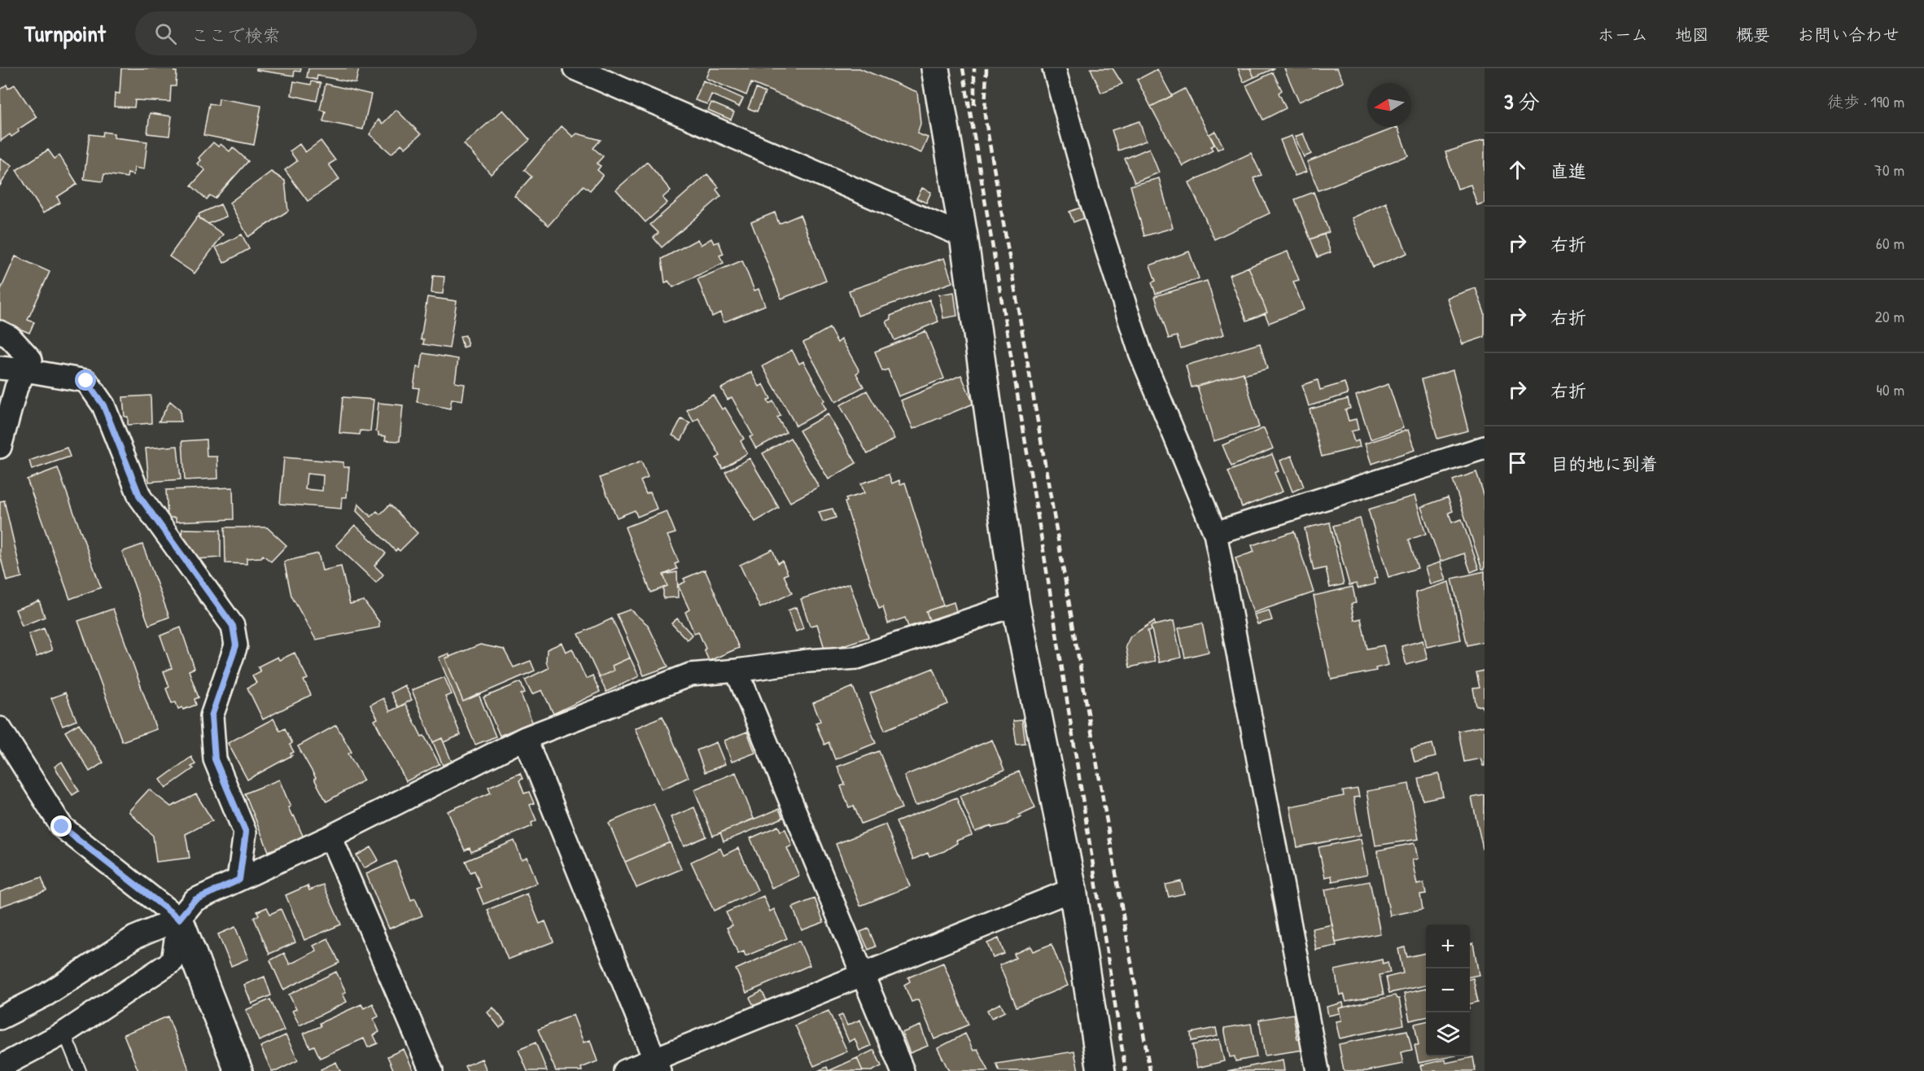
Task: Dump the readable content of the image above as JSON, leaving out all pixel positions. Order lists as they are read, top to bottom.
{
  "north": "left",
  "page": {
    "header": "Turnpoint",
    "search": "ここで検索",
    "nav": [
      "ホーム",
      "地図",
      "概要",
      "お問い合わせ"
    ],
    "heading": ["3 分", "徒歩 · 190 m"],
    "list": [
      ["直進", "70 m"],
      ["右折", "60 m"],
      ["右折", "20 m"],
      ["右折", "40 m"],
      "目的地に到着"
    ],
    "map_buttons": ["+", "−"]
  }
}
